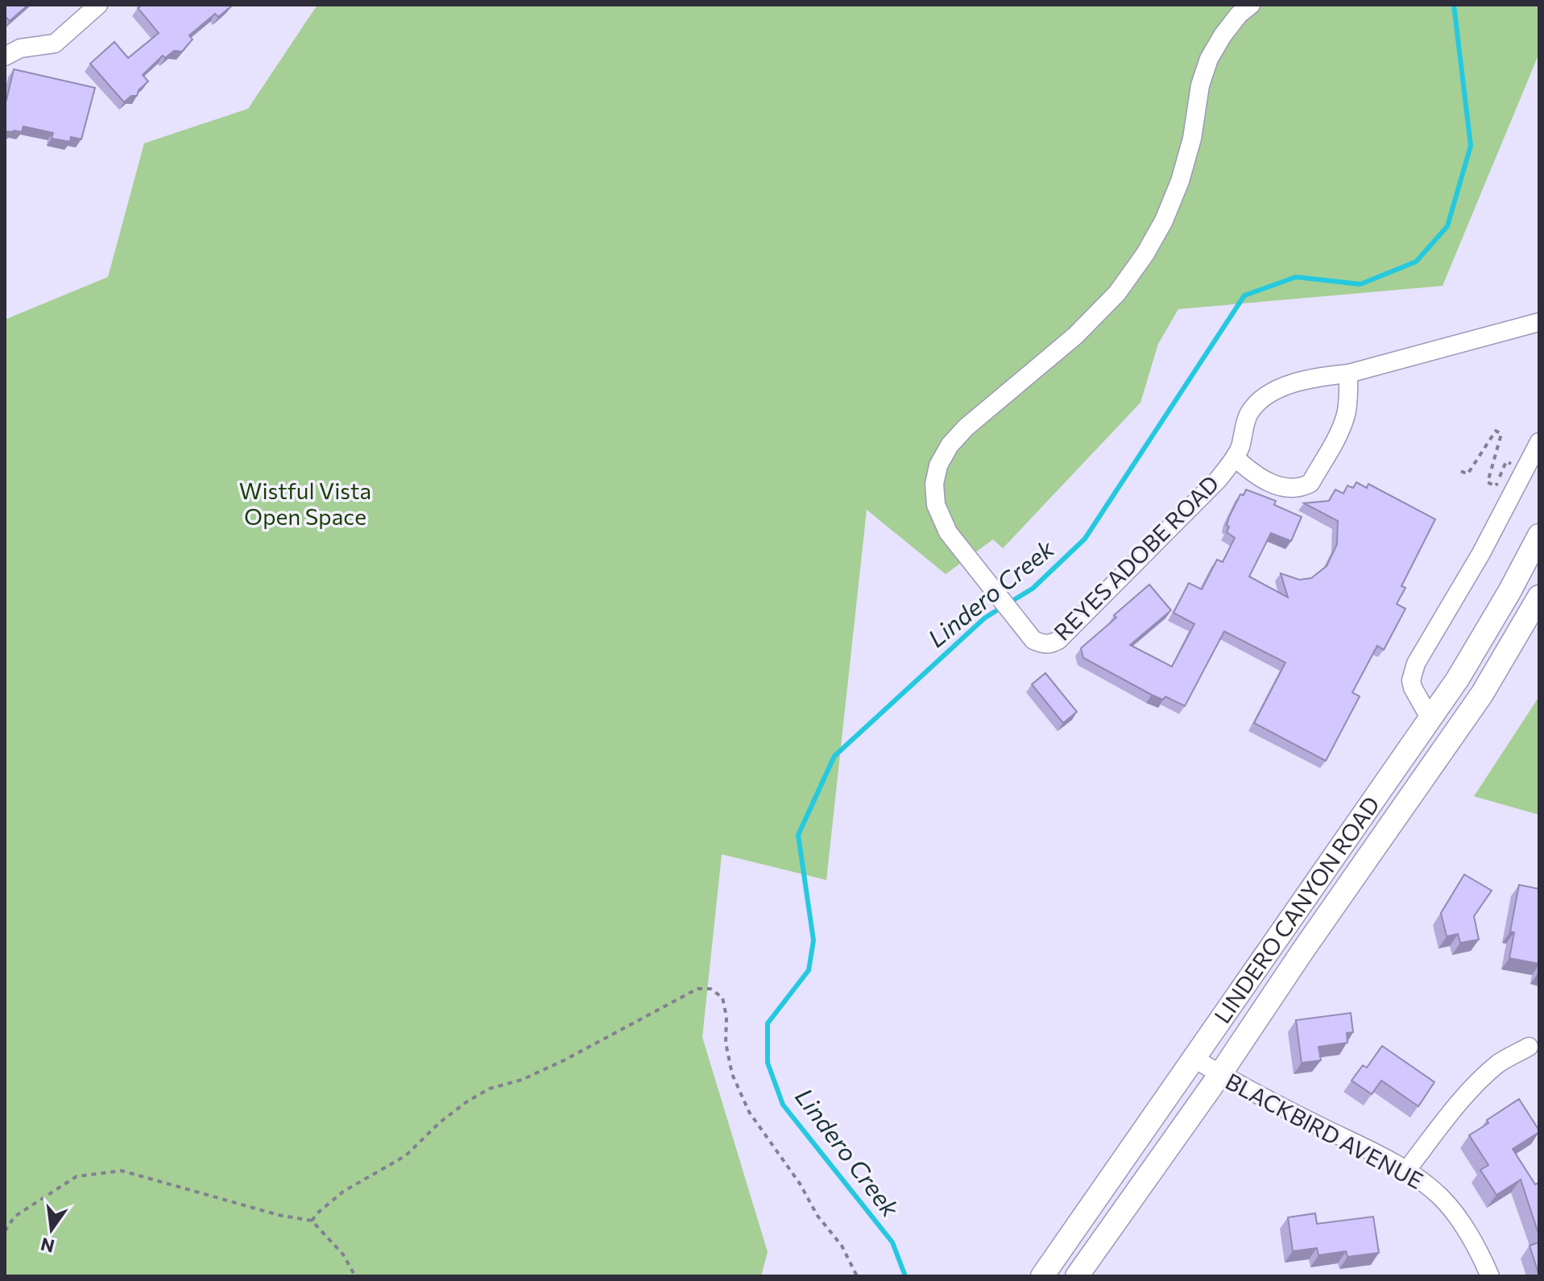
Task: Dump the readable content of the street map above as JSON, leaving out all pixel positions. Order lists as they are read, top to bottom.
{
  "streets": {
    "main road": ["LINDERO CANYON ROAD"],
    "street": ["REYES ADOBE ROAD", "BLACKBIRD AVENUE"]
  },
  "crossings": [
    ["LINDERO CANYON ROAD", "BLACKBIRD AVENUE"]
  ],
  "water": ["Lindero Creek"],
  "parks": ["Wistful Vista Open Space"],
  "north": "bottom"
}
